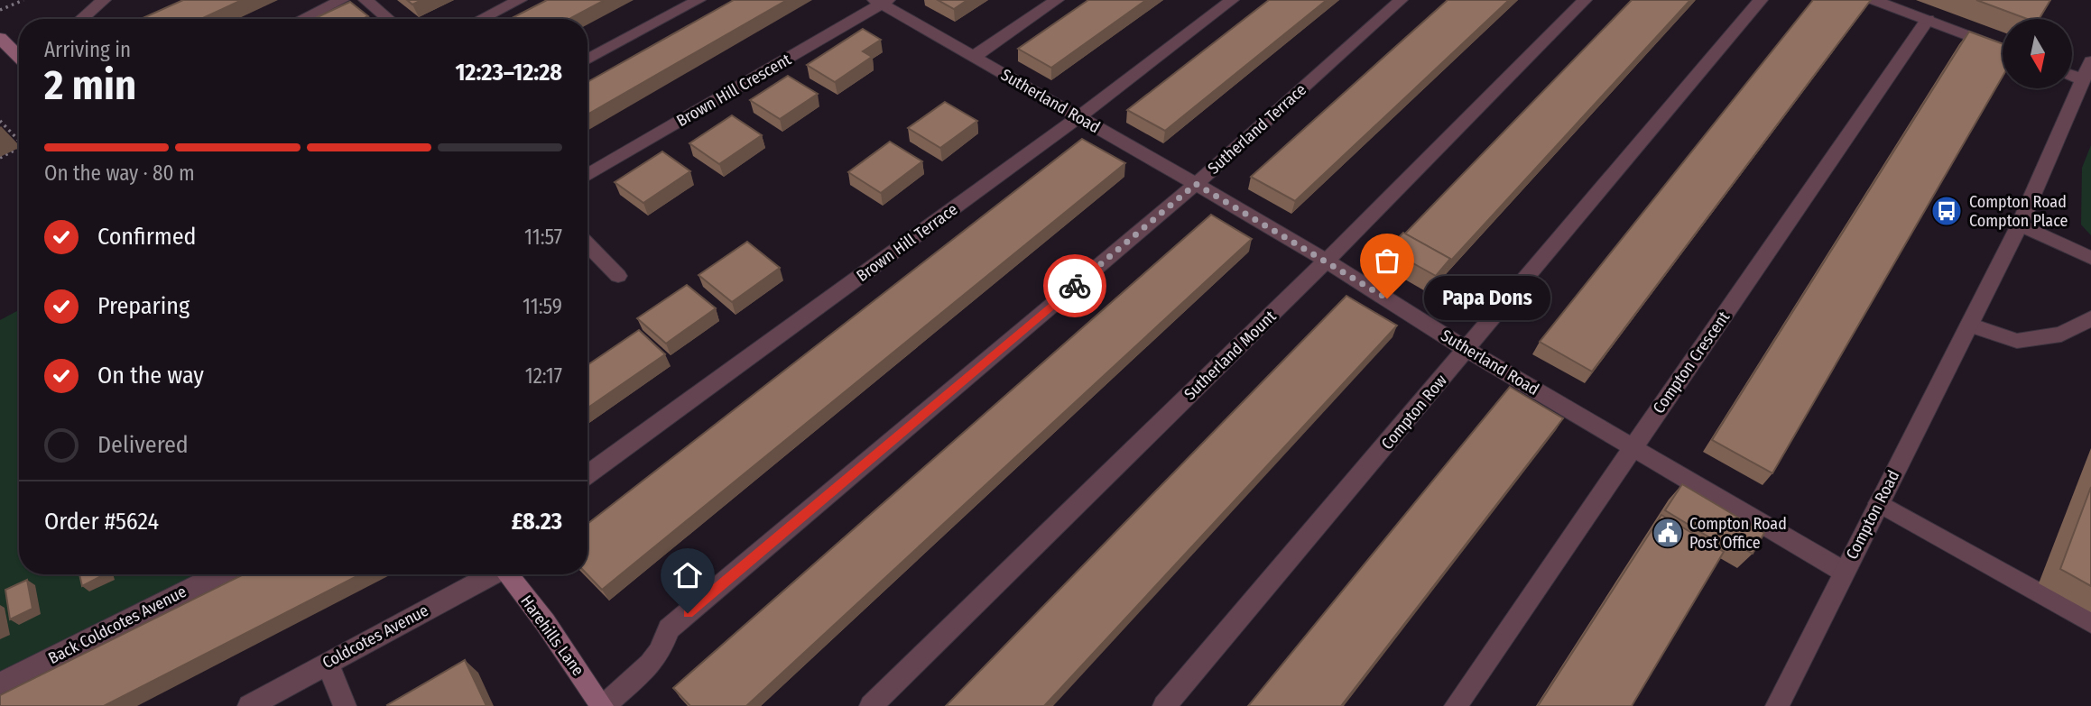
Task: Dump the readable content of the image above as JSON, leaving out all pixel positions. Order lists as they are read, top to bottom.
{
  "streets": {
    "main road": ["Harehills Lane"],
    "street": [
      "Brown Hill Crescent",
      "Sutherland Road",
      "Sutherland Terrace",
      "Brown Hill Terrace",
      "Sutherland Mount",
      "Compton Crescent",
      "Compton Row",
      "Compton Road",
      "Back Coldcotes Avenue",
      "Coldcotes Avenue"
    ]
  },
  "crossings": [
    ["Brown Hill Crescent", "Sutherland Road"],
    ["Sutherland Road", "Sutherland Terrace"],
    ["Sutherland Road", "Brown Hill Terrace"],
    ["Sutherland Road", "Sutherland Mount"],
    ["Sutherland Road", "Compton Crescent"],
    ["Sutherland Road", "Compton Row"],
    ["Sutherland Road", "Compton Road"],
    ["Sutherland Terrace", "Harehills Lane"]
  ],
  "places": {
    "bus stop": ["Compton Road Compton Place"],
    "other": ["Papa Dons"],
    "public building": ["Compton Road Post Office"]
  },
  "north": "bottom",
  "page": {
    "heading": ["2 min", "Arriving in", "12:23–12:28"],
    "panel": ["Order #5624", "£8.23"],
    "bar": "On the way · 80 m",
    "list": [
      ["Confirmed", "11:57"],
      ["Preparing", "11:59"],
      ["On the way", "12:17"],
      "Delivered"
    ],
    "bubble": "Papa Dons"
  }
}
